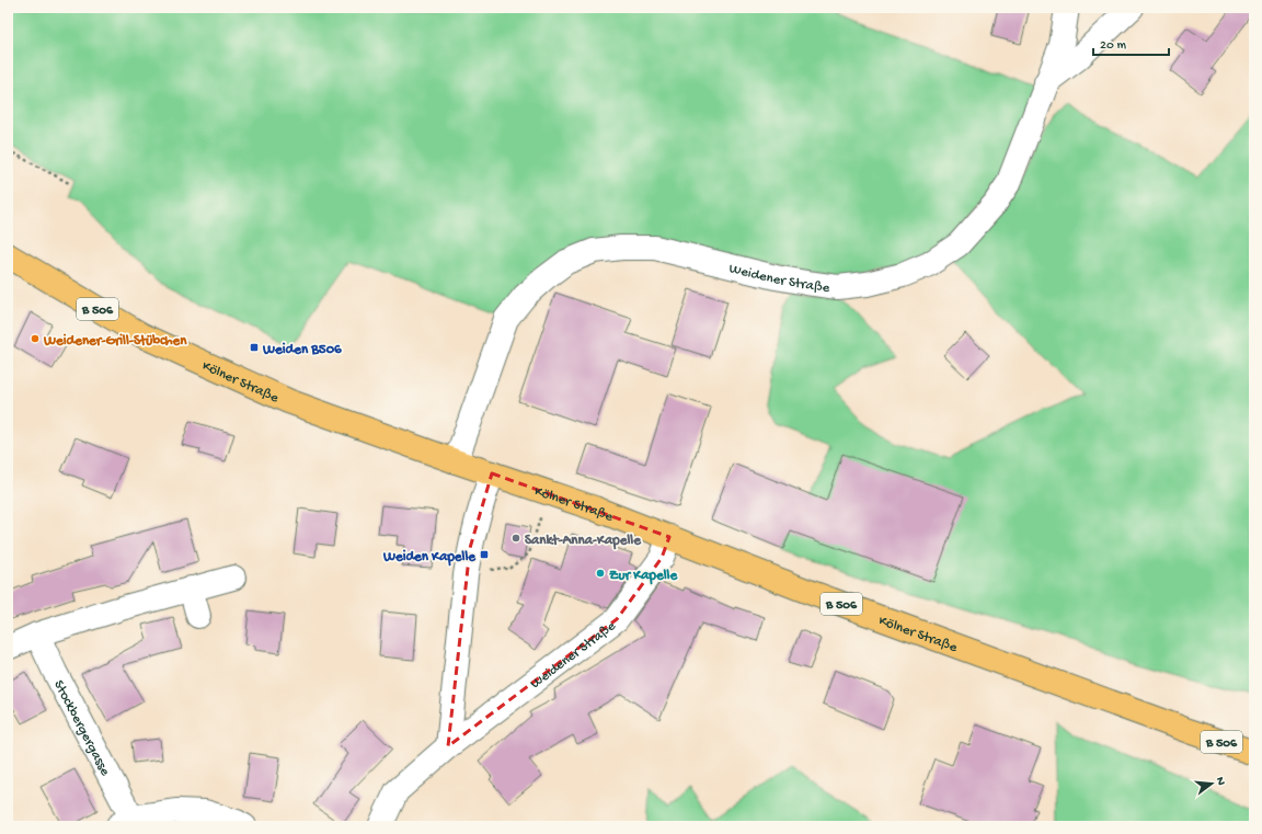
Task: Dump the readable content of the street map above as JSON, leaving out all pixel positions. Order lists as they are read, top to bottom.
{
  "streets": {
    "main road": ["B 506", "Kölner Straße"],
    "street": ["Weidener Straße", "Stockbergergasse"]
  },
  "crossings": [
    ["Weidener Straße", "Kölner Straße"]
  ],
  "places": {
    "other": ["Weidener-Grill-Stübchen", "Sankt-Anna-Kapelle", "Zur Kapelle"],
    "transit": ["Weiden B506", "Weiden Kapelle"]
  },
  "scale_bar": "20 m",
  "north": "right"
}
